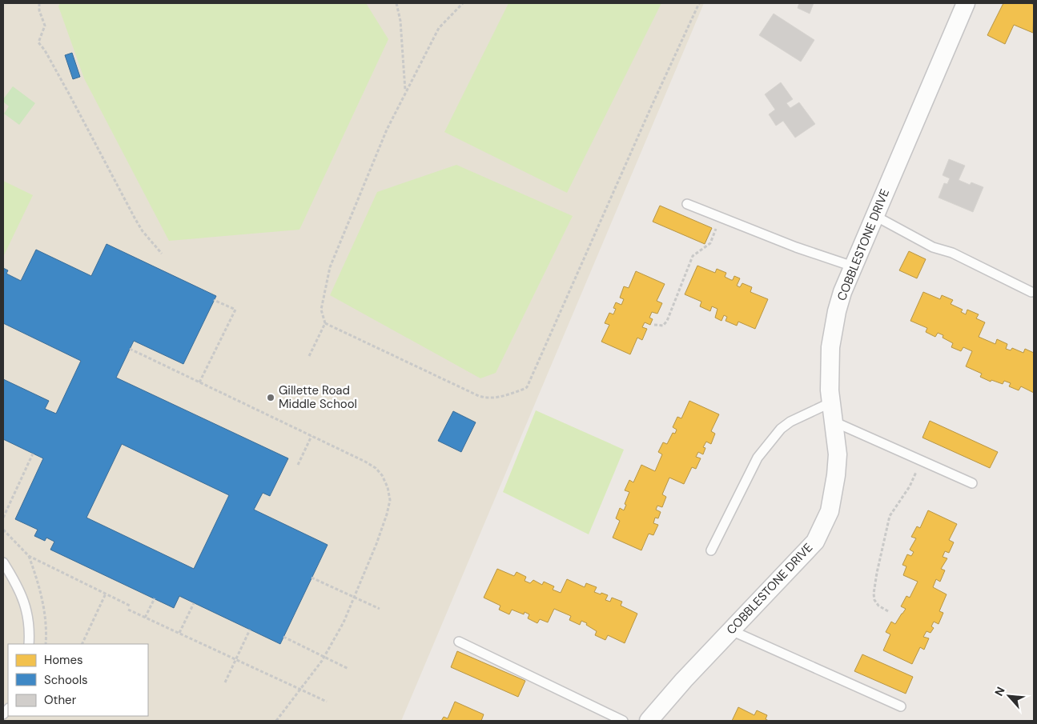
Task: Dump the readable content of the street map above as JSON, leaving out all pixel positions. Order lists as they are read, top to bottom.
{
  "streets": {
    "street": ["COBBLESTONE DRIVE"]
  },
  "places": ["Gillette Road Middle School"],
  "legend": ["Homes", "Schools", "Other"],
  "north": "top left"
}
